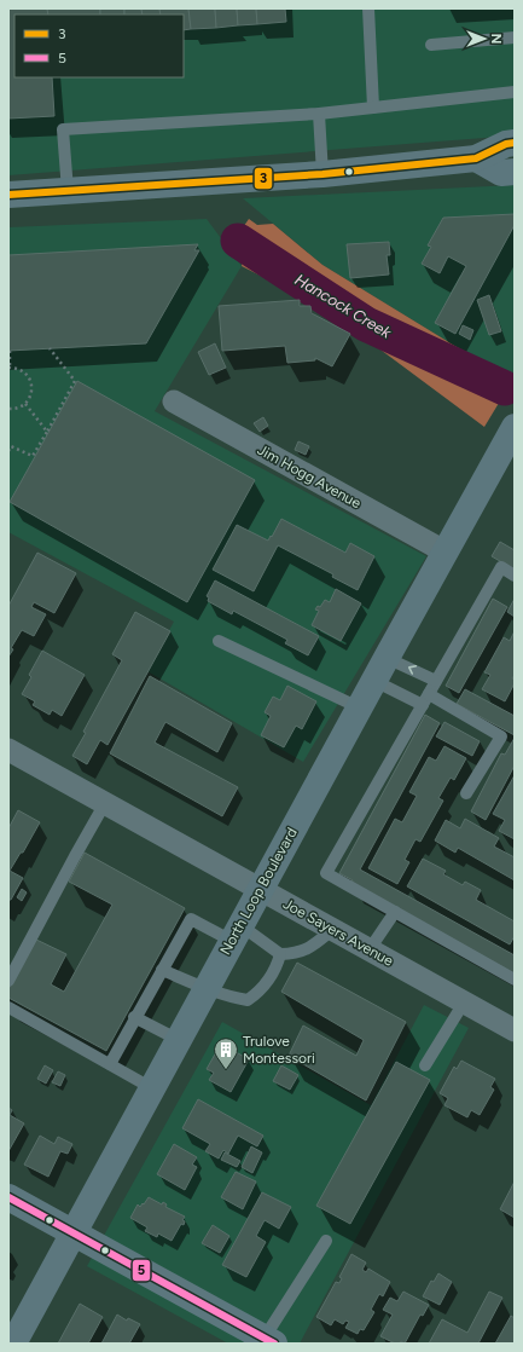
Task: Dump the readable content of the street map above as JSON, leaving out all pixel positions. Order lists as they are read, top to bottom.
{
  "streets": {
    "street": ["Jim Hogg Avenue", "North Loop Boulevard", "Joe Sayers Avenue"]
  },
  "crossings": [
    ["Jim Hogg Avenue", "North Loop Boulevard"],
    ["North Loop Boulevard", "Joe Sayers Avenue"]
  ],
  "water": ["Hancock Creek"],
  "places": {
    "building": ["Trulove Montessori"]
  },
  "lines": ["transit line 3", "transit line 5"],
  "legend": ["3", "5"],
  "north": "right"
}
